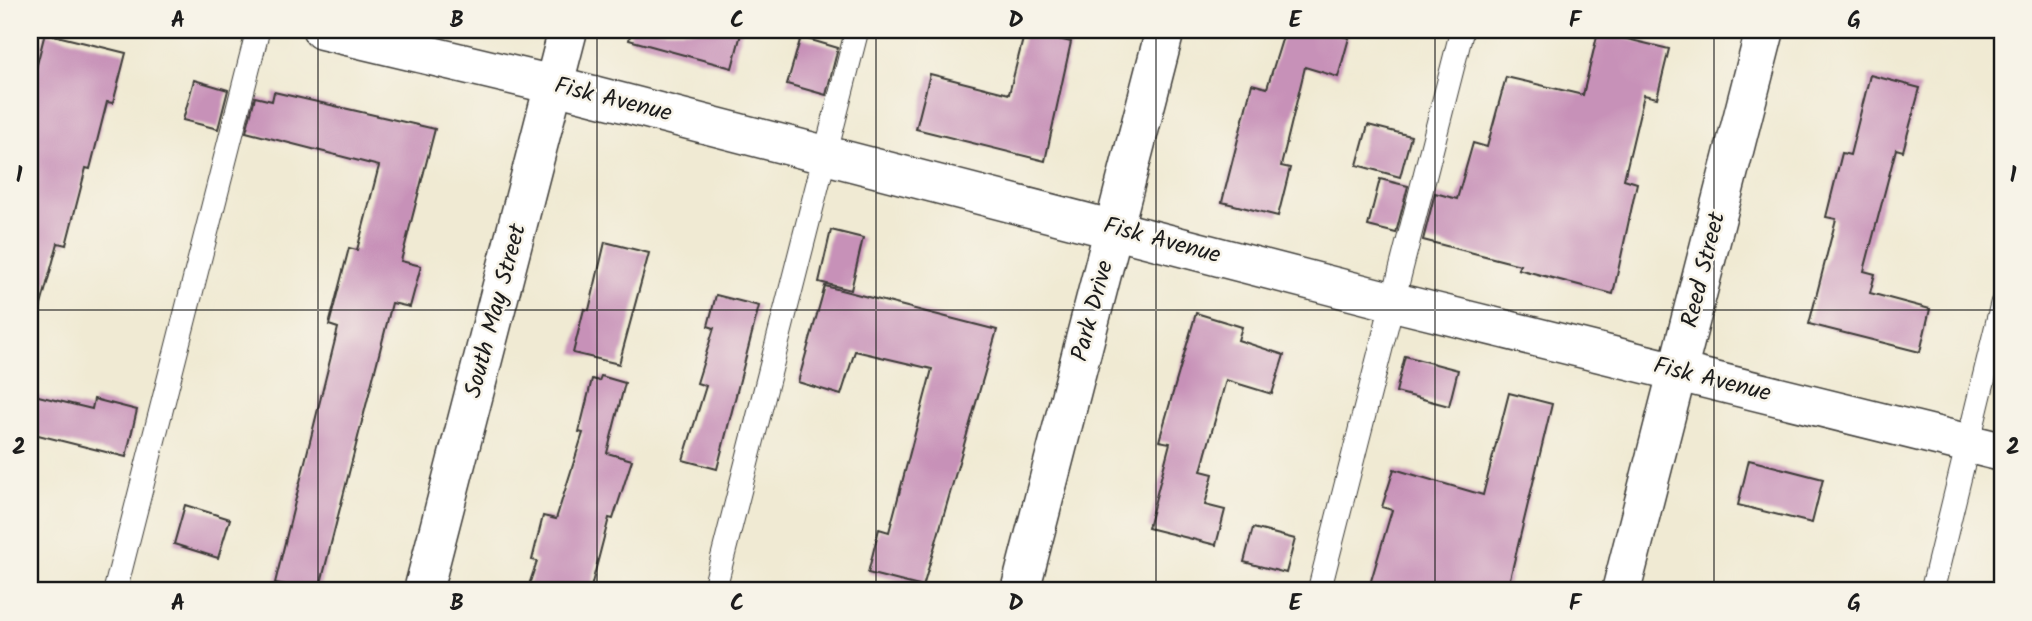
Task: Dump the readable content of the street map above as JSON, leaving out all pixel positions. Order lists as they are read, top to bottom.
{
  "streets": {
    "street": [
      "Fisk Avenue",
      "Reed Street",
      "South May Street",
      "Park Drive"
    ]
  },
  "crossings": [
    ["Fisk Avenue", "Reed Street"],
    ["Fisk Avenue", "South May Street"],
    ["Fisk Avenue", "Park Drive"]
  ],
  "grid": {
    "columns": [
      "A",
      "B",
      "C",
      "D",
      "E",
      "F",
      "G"
    ],
    "rows": ["1", "2"]
  }
}
